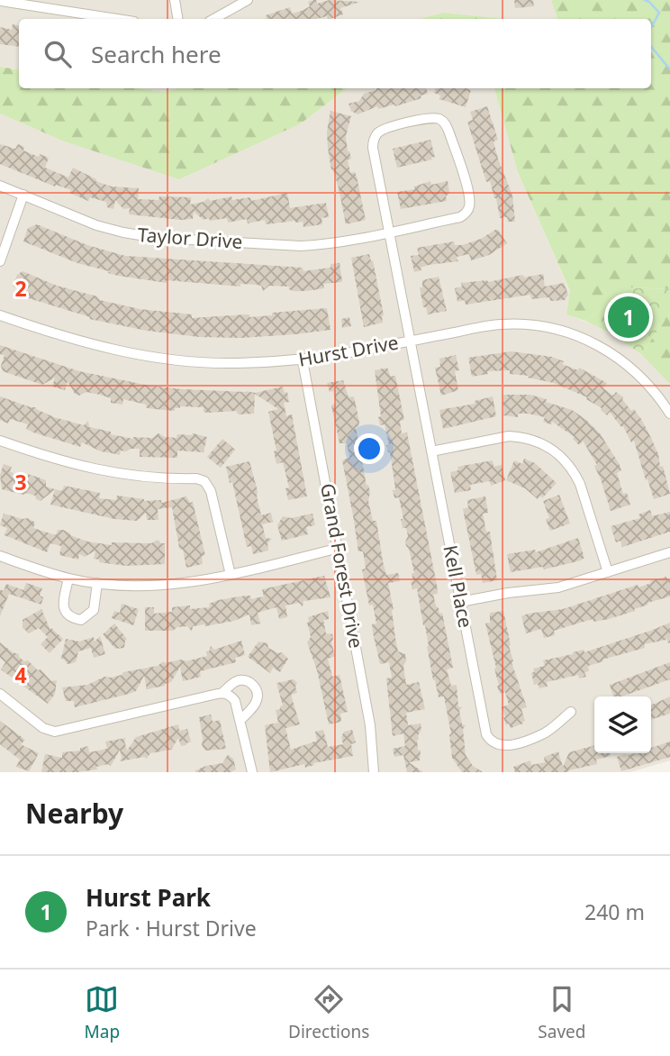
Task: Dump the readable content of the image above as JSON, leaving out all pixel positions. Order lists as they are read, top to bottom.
{
  "streets": {
    "street": [
      "Taylor Drive",
      "Hurst Drive",
      "Grand Forest Drive",
      "Kell Place"
    ]
  },
  "crossings": [
    ["Taylor Drive", "Kell Place"],
    ["Hurst Drive", "Grand Forest Drive"],
    ["Hurst Drive", "Kell Place"]
  ],
  "page": {
    "search": "Search here",
    "pins": "1",
    "heading": "Nearby",
    "list": [
      {
        "mark": "1",
        "name": "Hurst Park",
        "note": "Park · Hurst Drive",
        "value": "240 m"
      }
    ],
    "nav": ["Map", "Directions", "Saved"]
  },
  "grid": {
    "rows": ["2", "3", "4"]
  }
}
